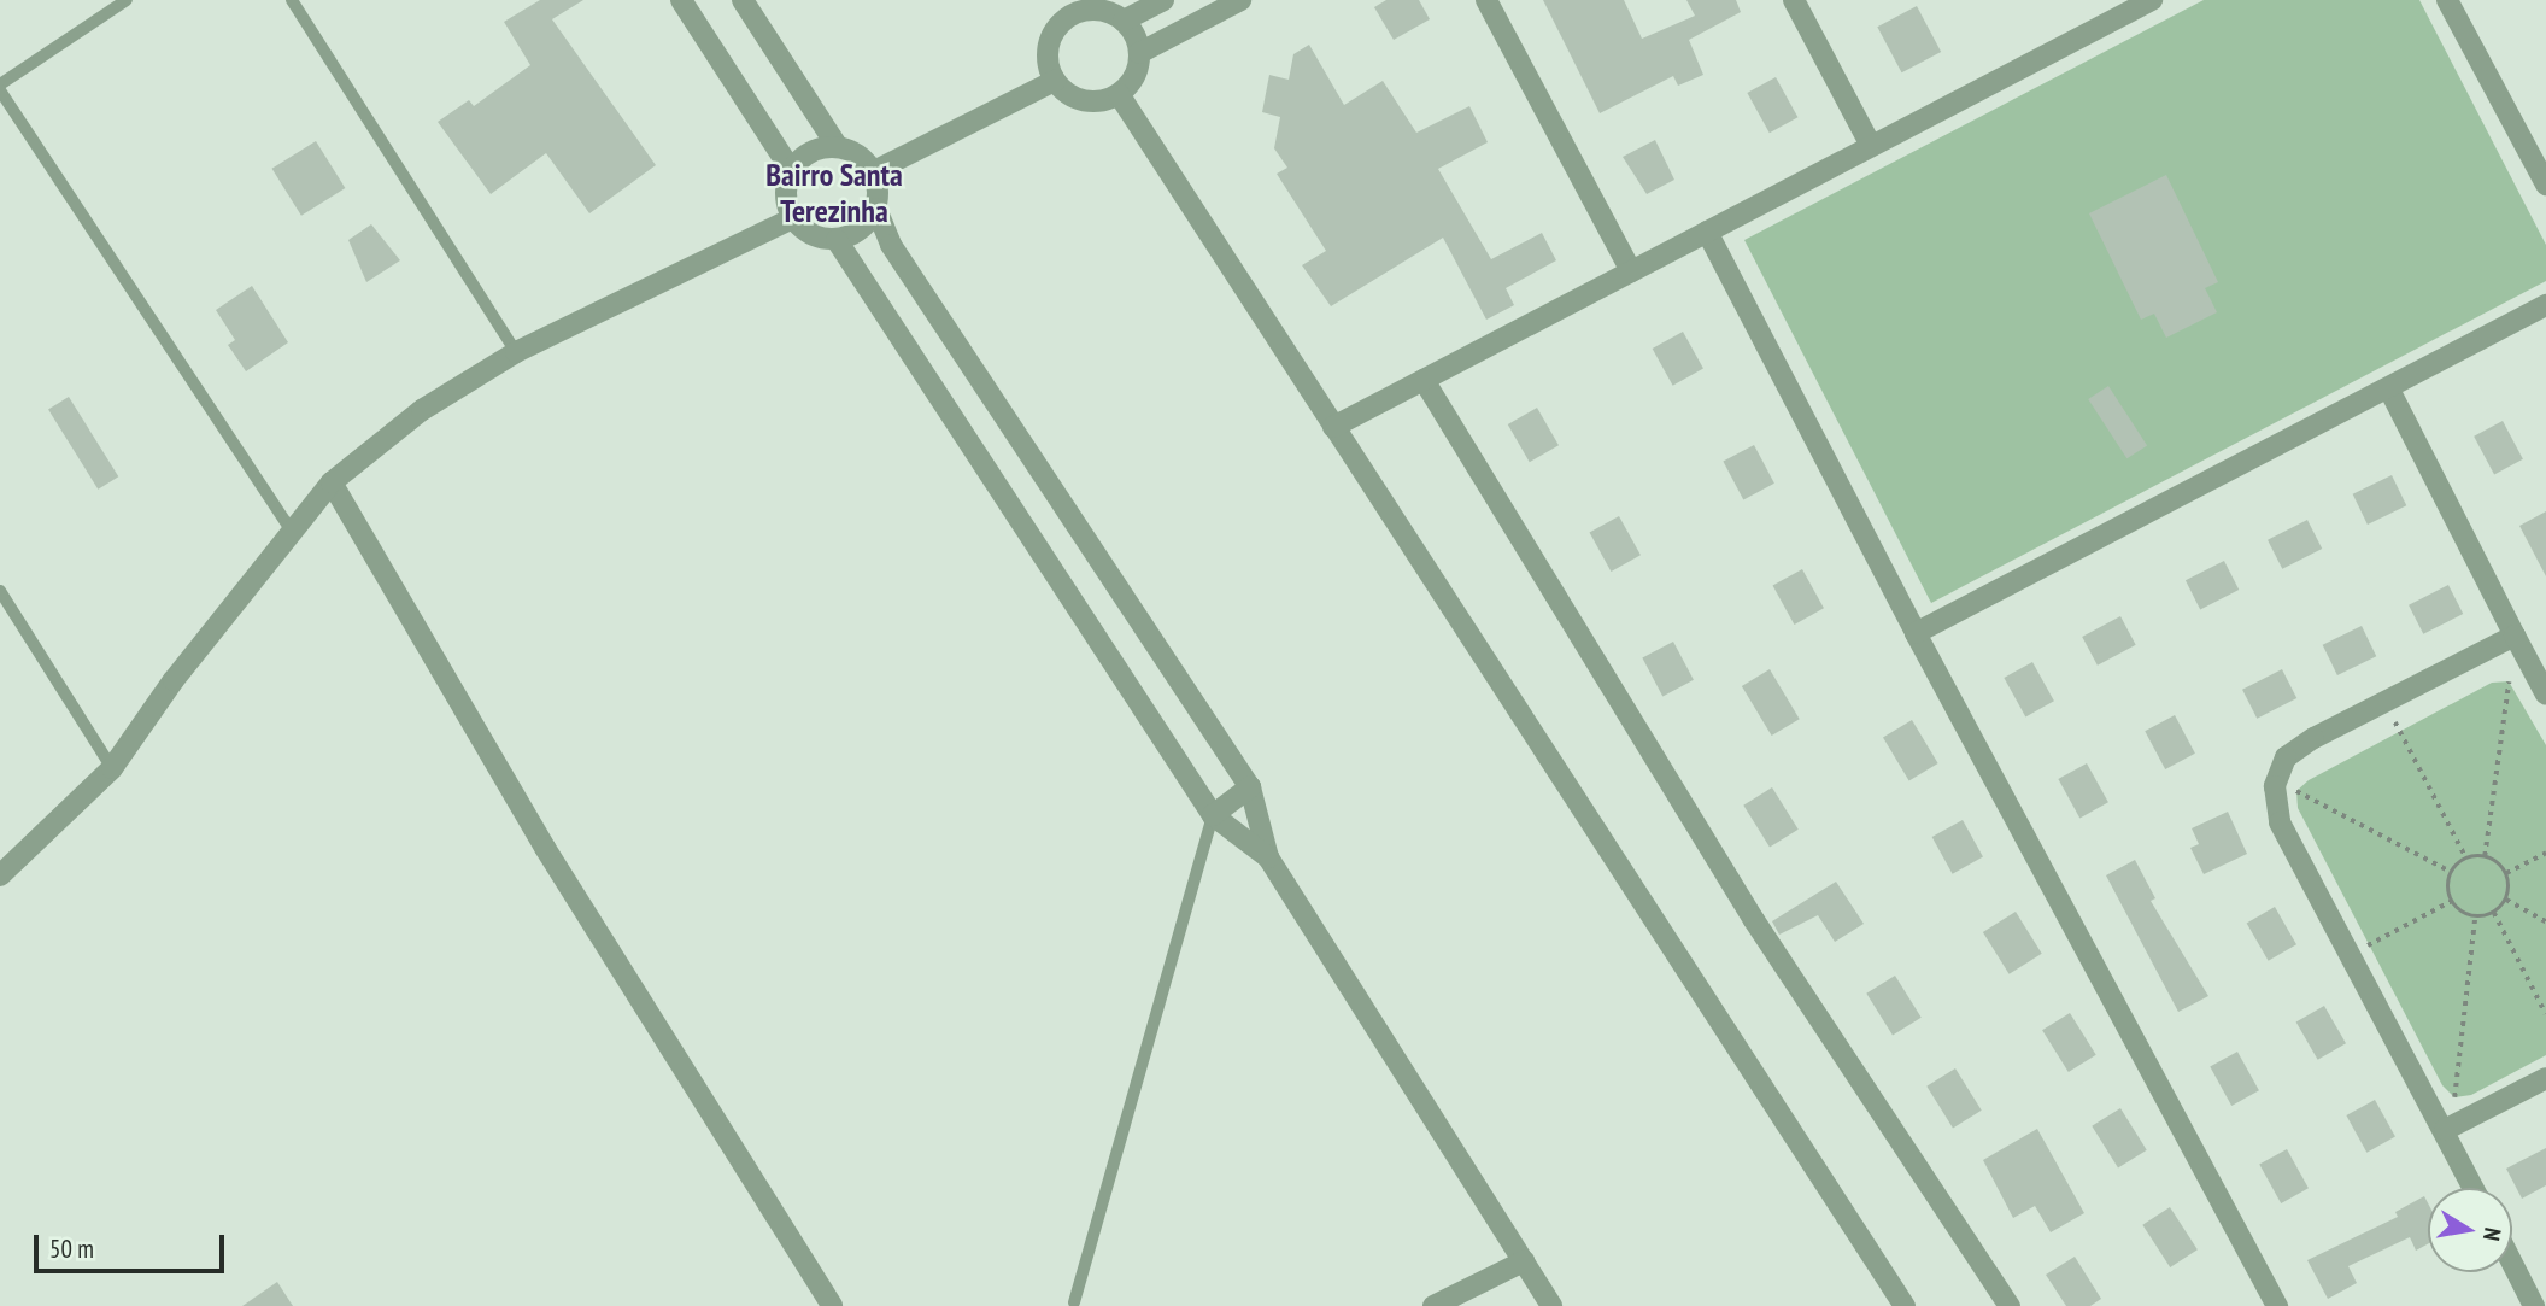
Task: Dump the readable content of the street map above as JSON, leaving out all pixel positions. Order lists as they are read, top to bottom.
{
  "districts": ["Bairro Santa Terezinha"],
  "scale_bar": "50 m",
  "north": "right"
}
